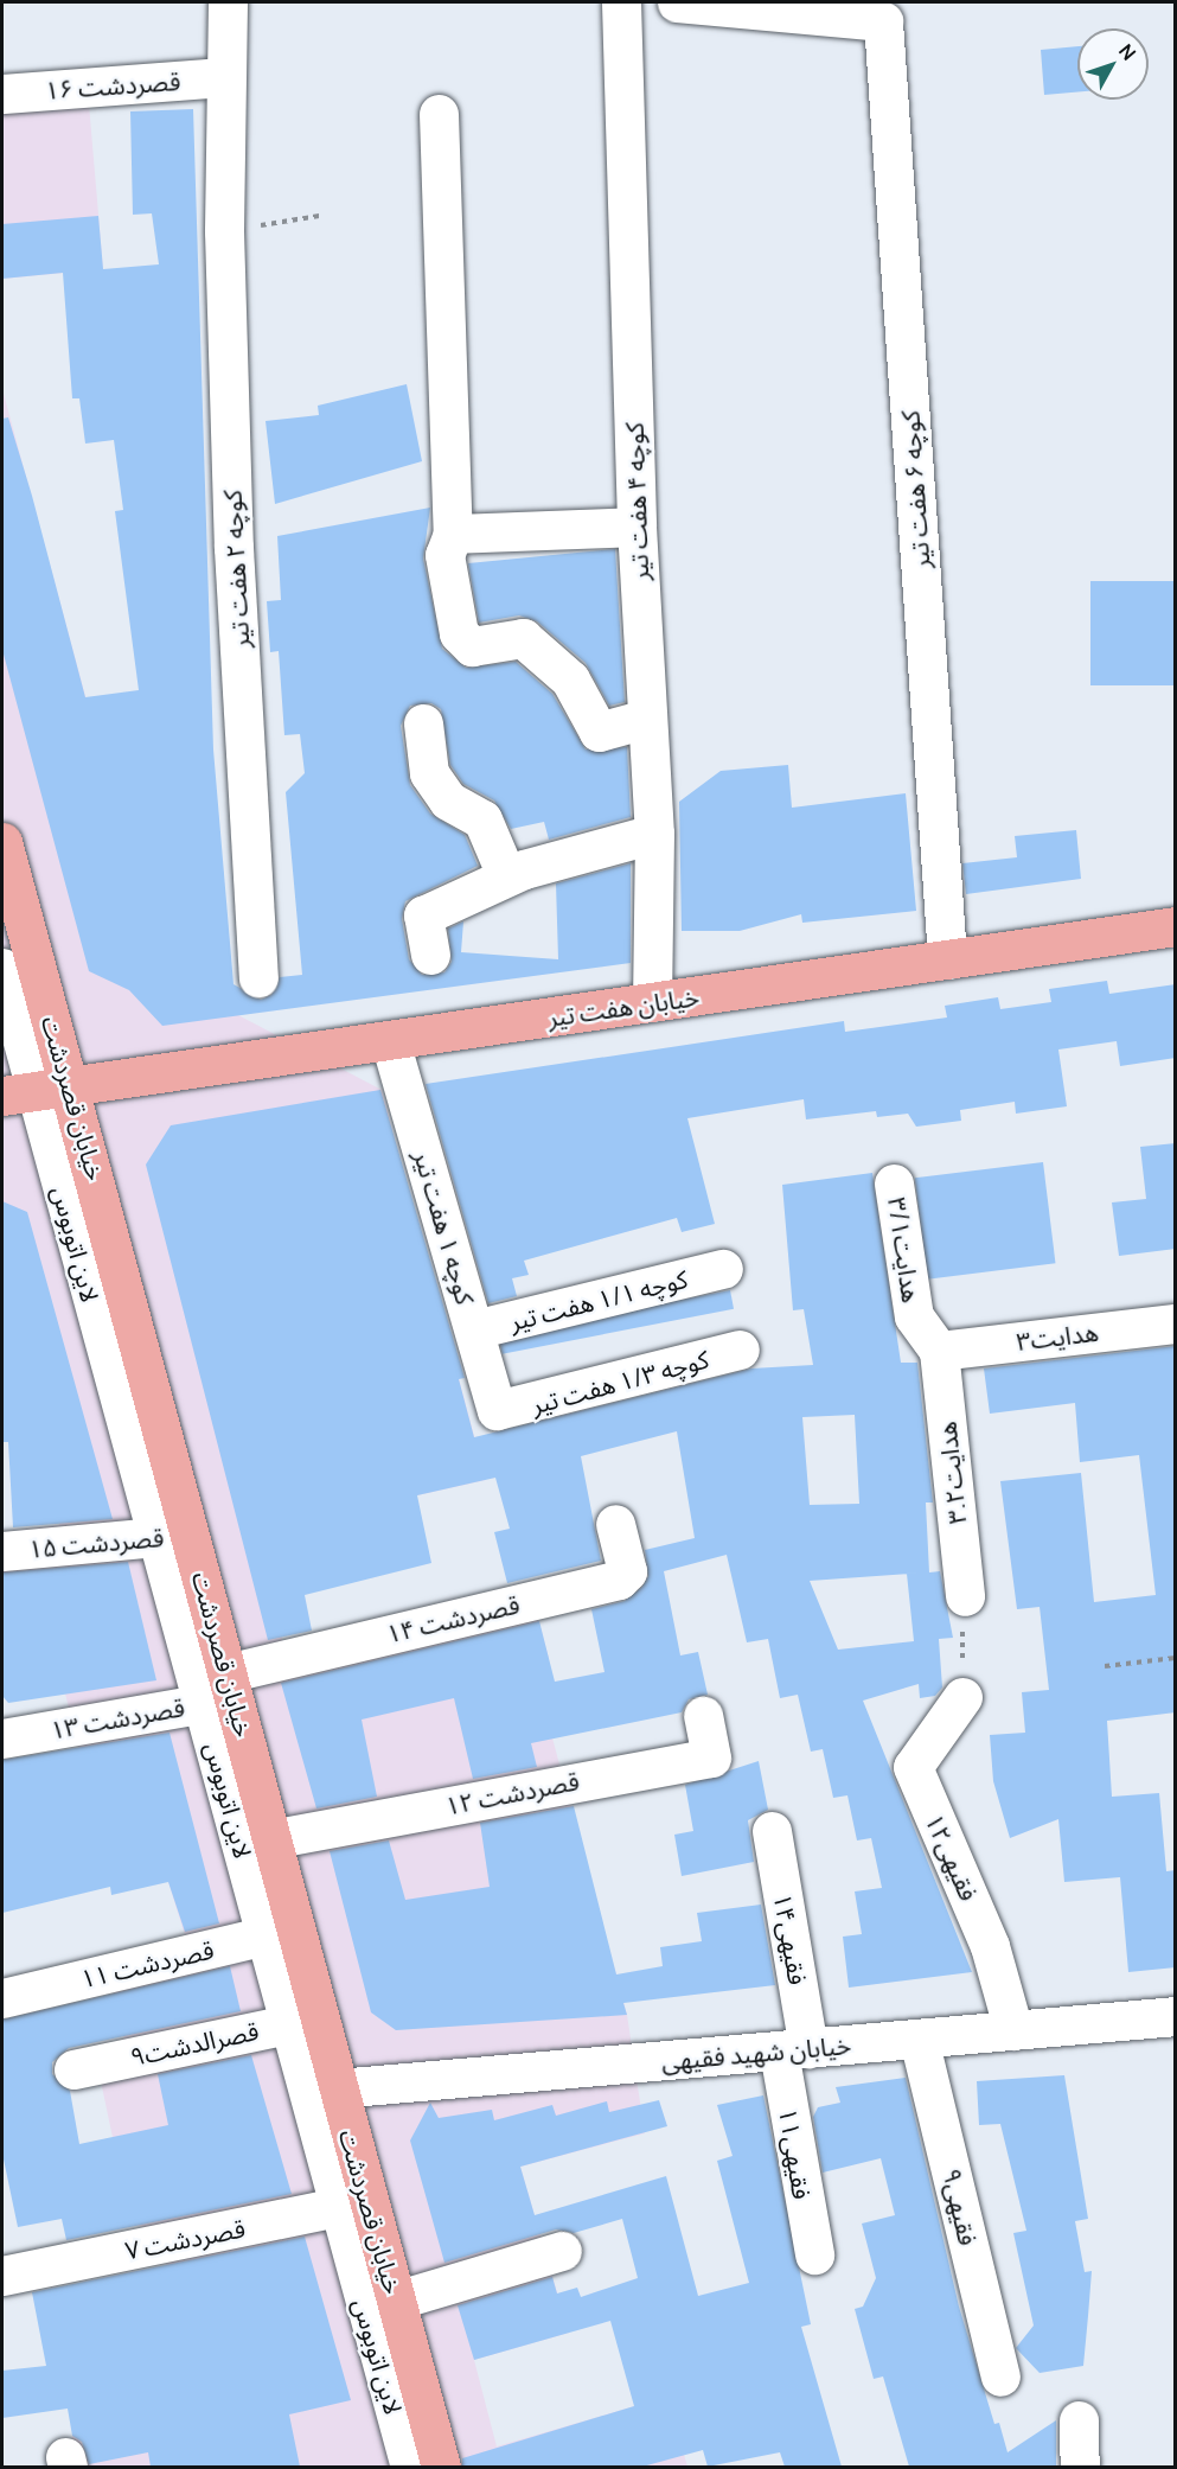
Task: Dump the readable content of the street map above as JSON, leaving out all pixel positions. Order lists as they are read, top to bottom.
{
  "streets": {
    "main road": ["خیابان هفت تیر", "خیابان قصردشت"],
    "street": [
      "قصردشت ۱۶",
      "کوچه ۶ هفت تیر",
      "کوچه ۴ هفت تیر",
      "کوچه ۲ هفت تیر",
      "کوچه ۱ هفت تیر",
      "لاین اتوبوس",
      "هدایت۳/۱",
      "کوچه ۱/۱ هفت تیر",
      "هدایت۳",
      "کوچه ۱/۳ هفت تیر",
      "هدایت۳.۲",
      "قصردشت ۱۵",
      "قصردشت ۱۴",
      "قصردشت ۱۳",
      "قصردشت ۱۲",
      "فقیهی۱۲",
      "فقیهی۱۴",
      "قصردشت ۱۱",
      "قصرالدشت۹",
      "خیابان شهید فقیهی",
      "فقیهی۱۱",
      "فقیهی۹",
      "قصردشت ۷"
    ]
  },
  "crossings": [
    ["قصردشت ۱۶", "کوچه ۲ هفت تیر"],
    ["کوچه ۶ هفت تیر", "خیابان هفت تیر"],
    ["کوچه ۴ هفت تیر", "خیابان هفت تیر"],
    ["خیابان هفت تیر", "خیابان قصردشت"],
    ["خیابان هفت تیر", "کوچه ۱ هفت تیر"],
    ["خیابان هفت تیر", "لاین اتوبوس"],
    ["خیابان قصردشت", "لاین اتوبوس"],
    ["خیابان قصردشت", "قصردشت ۱۵"],
    ["خیابان قصردشت", "قصردشت ۱۴"],
    ["خیابان قصردشت", "قصردشت ۱۳"],
    ["خیابان قصردشت", "قصردشت ۱۲"],
    ["خیابان قصردشت", "قصردشت ۱۱"],
    ["خیابان قصردشت", "قصرالدشت۹"],
    ["خیابان قصردشت", "خیابان شهید فقیهی"],
    ["خیابان قصردشت", "قصردشت ۷"],
    ["کوچه ۱ هفت تیر", "کوچه ۱/۱ هفت تیر"],
    ["کوچه ۱ هفت تیر", "کوچه ۱/۳ هفت تیر"],
    ["لاین اتوبوس", "قصردشت ۱۵"],
    ["لاین اتوبوس", "قصردشت ۱۴"],
    ["لاین اتوبوس", "قصردشت ۱۳"],
    ["لاین اتوبوس", "قصردشت ۱۱"],
    ["لاین اتوبوس", "قصرالدشت۹"],
    ["لاین اتوبوس", "قصردشت ۷"],
    ["هدایت۳/۱", "هدایت۳"],
    ["هدایت۳/۱", "هدایت۳.۲"],
    ["هدایت۳", "هدایت۳.۲"],
    ["قصردشت ۱۴", "قصردشت ۱۳"],
    ["فقیهی۱۲", "خیابان شهید فقیهی"],
    ["فقیهی۱۴", "خیابان شهید فقیهی"],
    ["فقیهی۱۴", "فقیهی۱۱"],
    ["خیابان شهید فقیهی", "فقیهی۱۱"],
    ["خیابان شهید فقیهی", "فقیهی۹"]
  ],
  "north": "top right"
}
